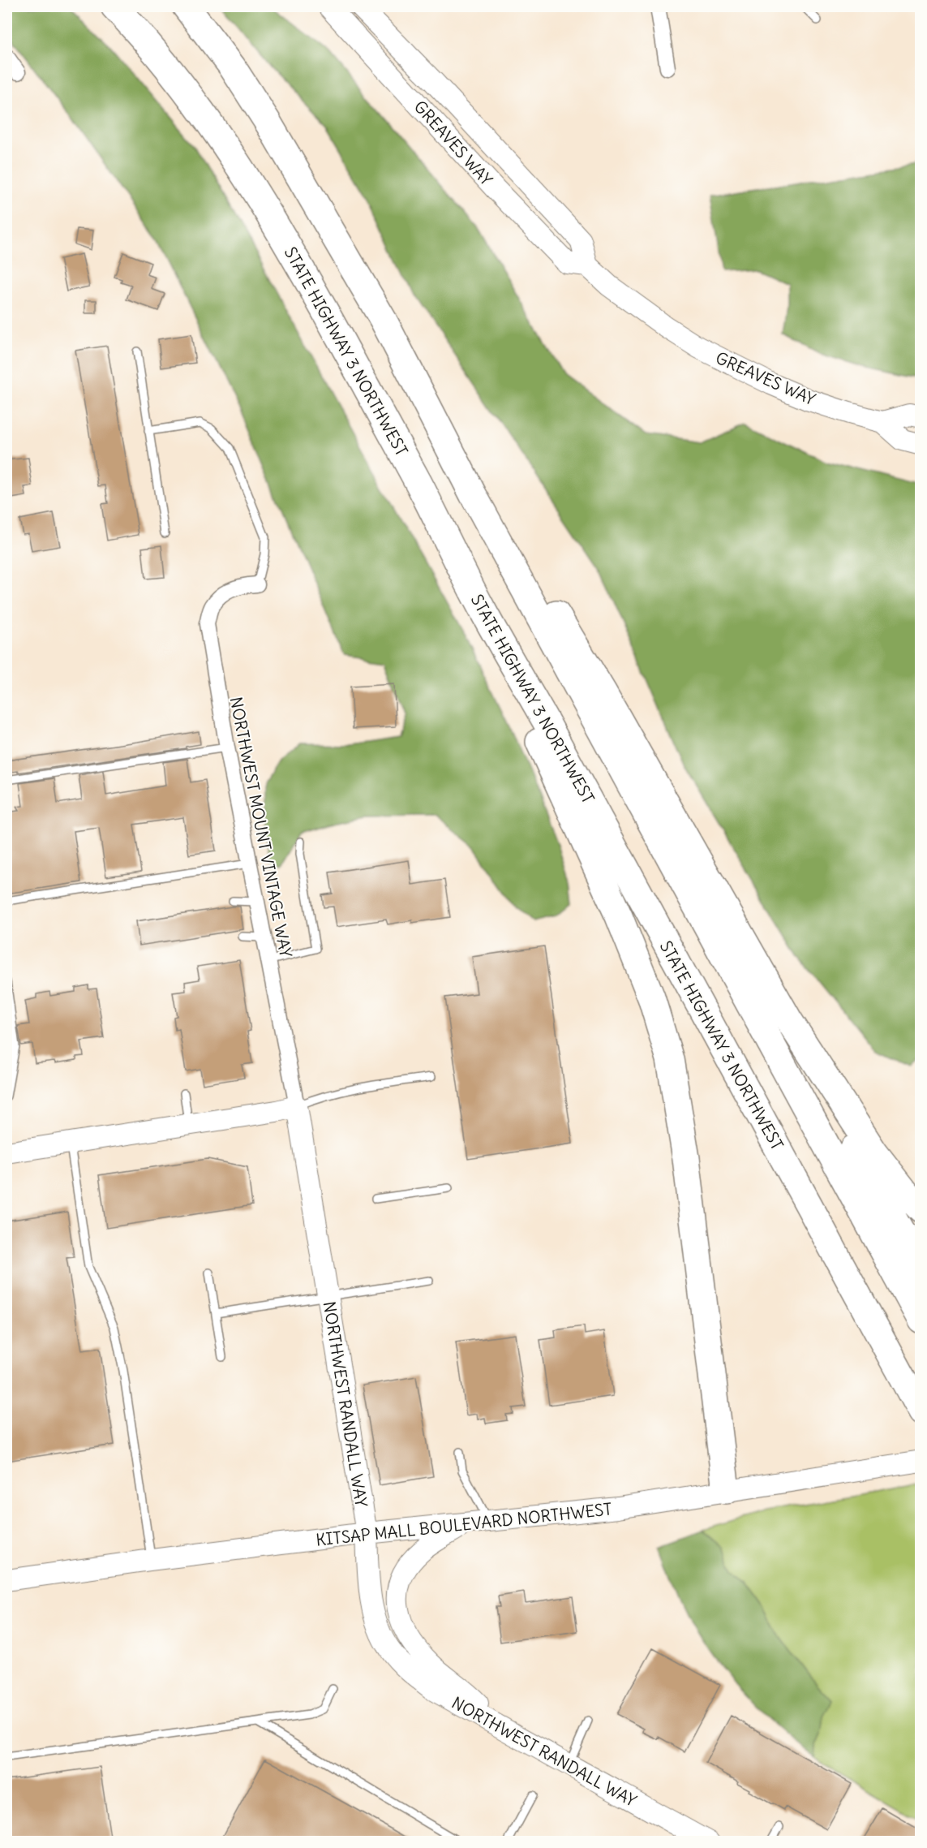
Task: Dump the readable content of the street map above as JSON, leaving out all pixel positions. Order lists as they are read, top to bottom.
{
  "streets": {
    "highway": ["STATE HIGHWAY 3 NORTHWEST"],
    "main road": ["GREAVES WAY", "NORTHWEST RANDALL WAY", "KITSAP MALL BOULEVARD NORTHWEST"],
    "street": ["NORTHWEST MOUNT VINTAGE WAY"]
  },
  "crossings": [
    ["NORTHWEST MOUNT VINTAGE WAY", "NORTHWEST RANDALL WAY"],
    ["NORTHWEST RANDALL WAY", "KITSAP MALL BOULEVARD NORTHWEST"]
  ]
}
